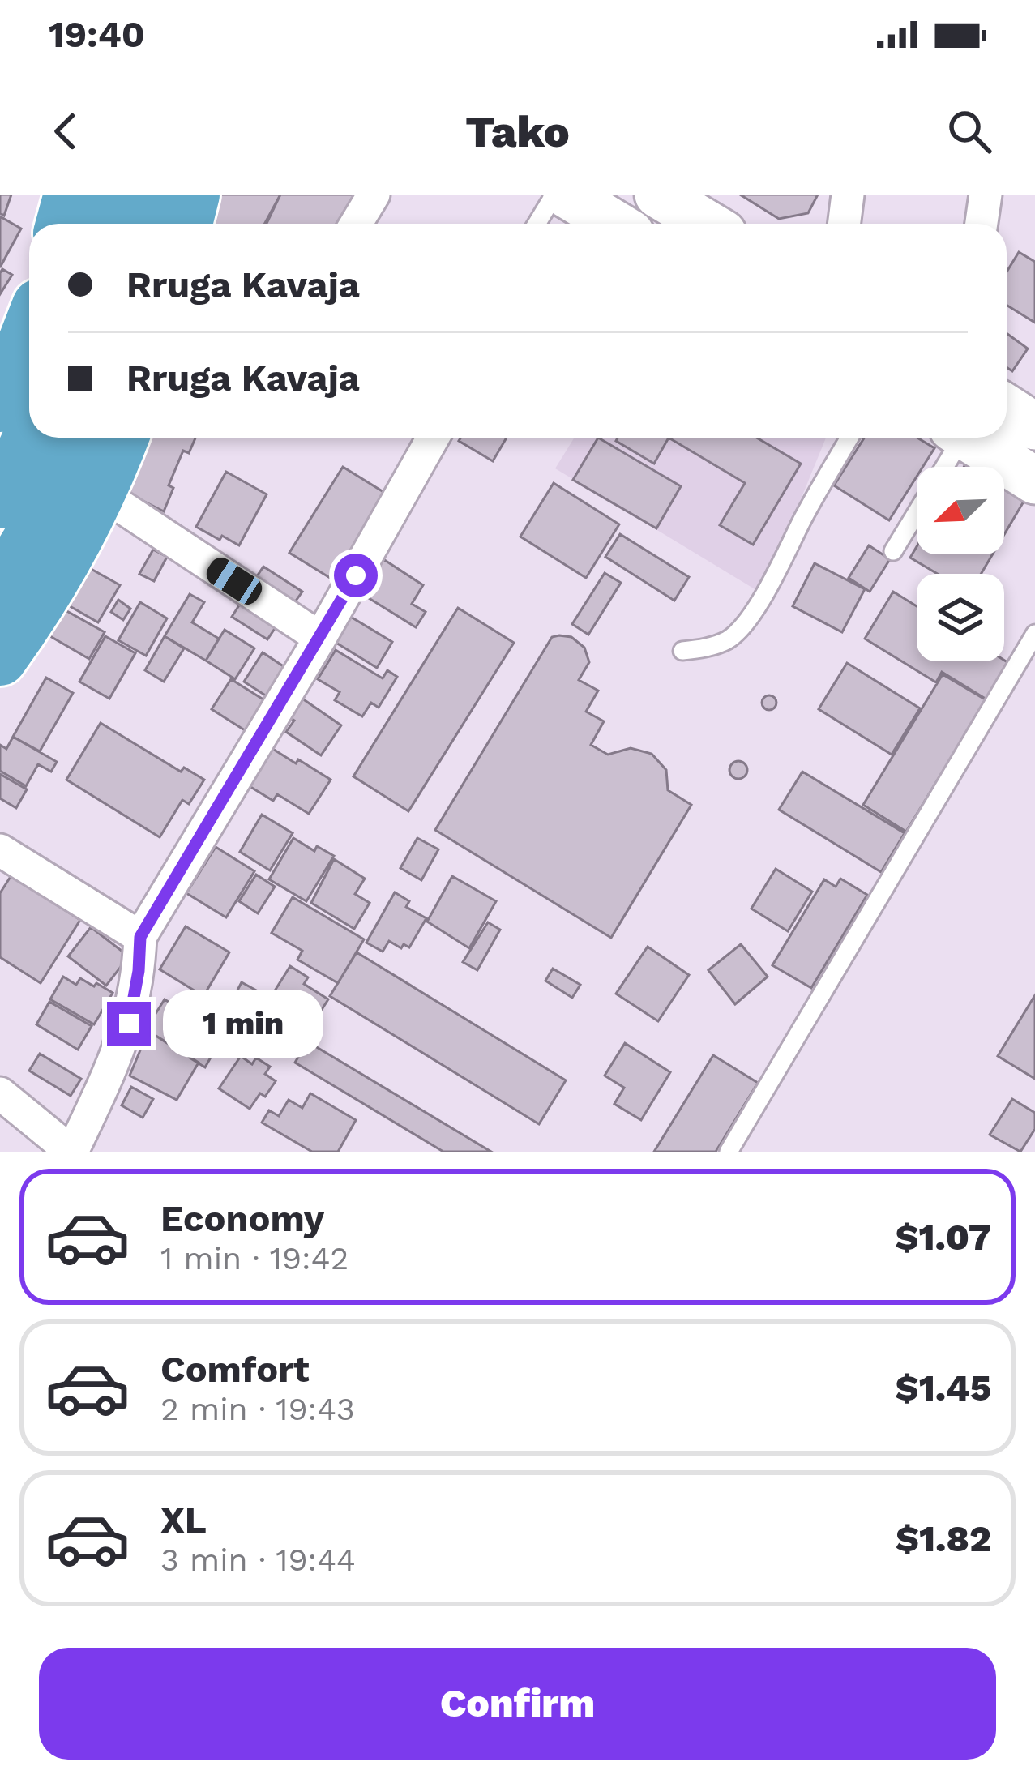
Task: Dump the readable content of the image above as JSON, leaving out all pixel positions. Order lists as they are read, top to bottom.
{
  "north": "bottom left",
  "page": {
    "status": "19:40",
    "header": "Tako",
    "banner": ["Rruga Kavaja", "Rruga Kavaja"],
    "bubble": "1 min",
    "list": [
      {
        "name": "Economy",
        "note": "1 min · 19:42",
        "value": "$1.07"
      },
      {
        "name": "Comfort",
        "note": "2 min · 19:43",
        "value": "$1.45"
      },
      {
        "name": "XL",
        "note": "3 min · 19:44",
        "value": "$1.82"
      }
    ],
    "buttons": "Confirm"
  }
}
